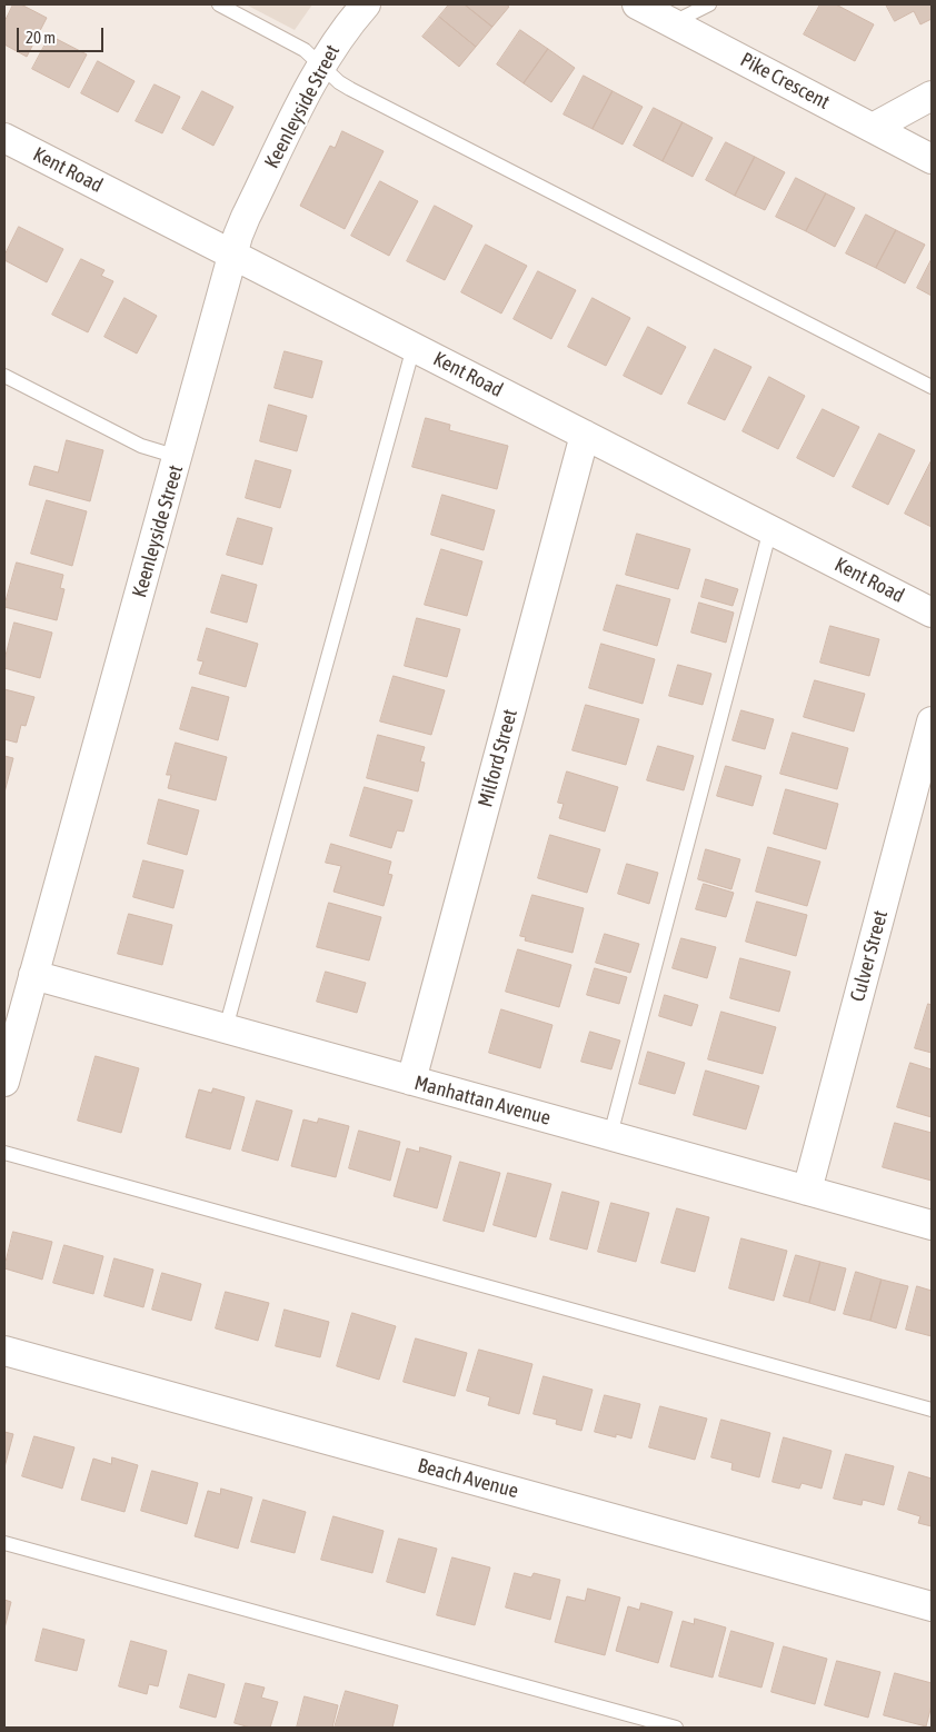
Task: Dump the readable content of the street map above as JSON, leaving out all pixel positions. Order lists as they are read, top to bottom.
{
  "streets": {
    "street": [
      "Pike Crescent",
      "Keenleyside Street",
      "Kent Road",
      "Milford Street",
      "Culver Street",
      "Manhattan Avenue",
      "Beach Avenue"
    ]
  },
  "crossings": [
    ["Keenleyside Street", "Kent Road"],
    ["Keenleyside Street", "Manhattan Avenue"],
    ["Kent Road", "Milford Street"],
    ["Milford Street", "Manhattan Avenue"],
    ["Culver Street", "Manhattan Avenue"]
  ],
  "scale_bar": "20 m"
}
